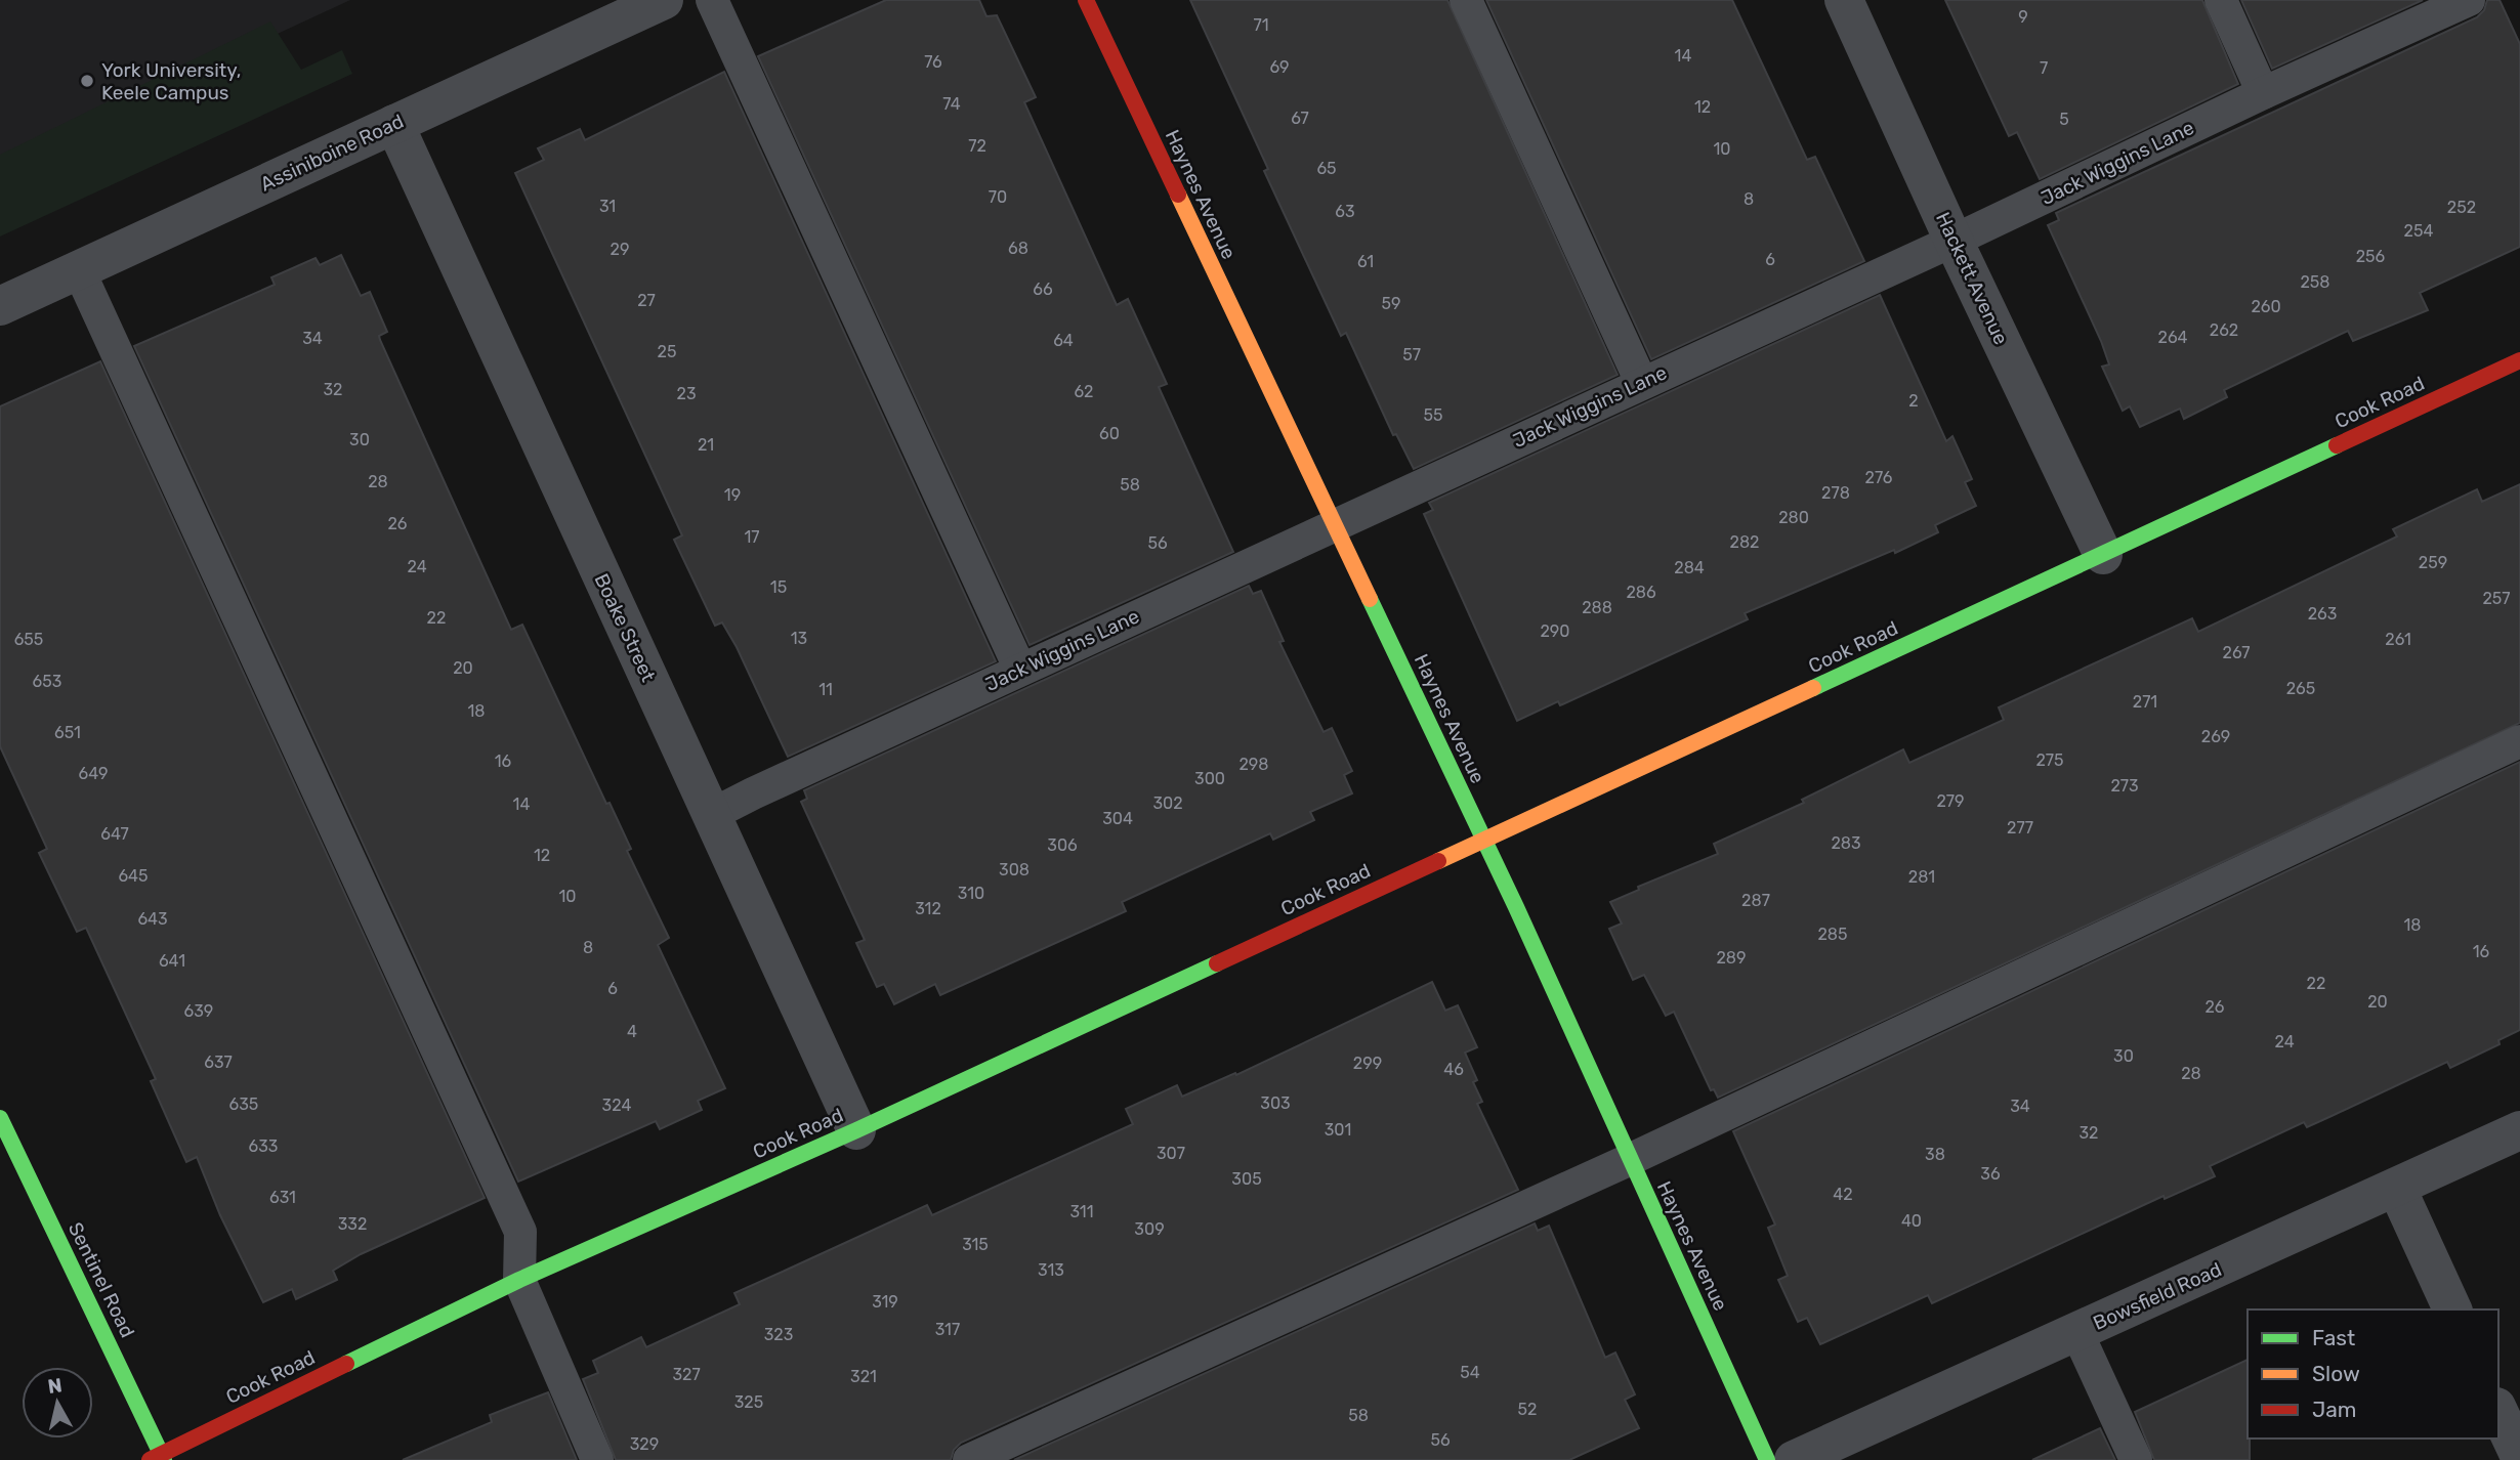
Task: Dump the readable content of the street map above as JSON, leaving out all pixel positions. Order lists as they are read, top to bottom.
{
  "streets": {
    "street": [
      "Assiniboine Road",
      "Haynes Avenue",
      "Hackett Avenue",
      "Cook Road",
      "Boake Street",
      "Sentinel Road",
      "Bowsfield Road"
    ],
    "lane": ["Jack Wiggins Lane"]
  },
  "crossings": [
    ["Assiniboine Road", "Boake Street"],
    ["Jack Wiggins Lane", "Haynes Avenue"],
    ["Jack Wiggins Lane", "Hackett Avenue"],
    ["Jack Wiggins Lane", "Boake Street"],
    ["Haynes Avenue", "Cook Road"],
    ["Hackett Avenue", "Cook Road"],
    ["Cook Road", "Boake Street"],
    ["Cook Road", "Sentinel Road"]
  ],
  "places": ["York University, Keele Campus"],
  "house_numbers": [
    "9",
    "71",
    "14",
    "76",
    "69",
    "7",
    "74",
    "12",
    "67",
    "5",
    "72",
    "10",
    "65",
    "70",
    "8",
    "31",
    "252",
    "63",
    "254",
    "68",
    "29",
    "256",
    "6",
    "61",
    "258",
    "66",
    "27",
    "59",
    "260",
    "262",
    "264",
    "34",
    "64",
    "25",
    "57",
    "32",
    "62",
    "23",
    "2",
    "55",
    "60",
    "30",
    "21",
    "276",
    "28",
    "58",
    "278",
    "19",
    "280",
    "26",
    "17",
    "282",
    "56",
    "259",
    "24",
    "284",
    "15",
    "286",
    "257",
    "288",
    "263",
    "22",
    "290",
    "13",
    "655",
    "261",
    "267",
    "20",
    "653",
    "265",
    "11",
    "271",
    "18",
    "651",
    "269",
    "275",
    "16",
    "298",
    "649",
    "300",
    "273",
    "279",
    "302",
    "14",
    "304",
    "277",
    "647",
    "283",
    "306",
    "12",
    "308",
    "645",
    "281",
    "310",
    "10",
    "287",
    "312",
    "643",
    "18",
    "285",
    "8",
    "16",
    "289",
    "641",
    "22",
    "6",
    "20",
    "26",
    "639",
    "4",
    "24",
    "30",
    "637",
    "299",
    "46",
    "28",
    "303",
    "635",
    "324",
    "34",
    "301",
    "32",
    "633",
    "307",
    "38",
    "36",
    "305",
    "42",
    "631",
    "311",
    "40",
    "332",
    "309",
    "315",
    "313",
    "319",
    "317",
    "323",
    "54",
    "327",
    "321",
    "325",
    "52",
    "58",
    "56",
    "329"
  ],
  "legend": ["Fast", "Slow", "Jam"],
  "north": "top"
}
